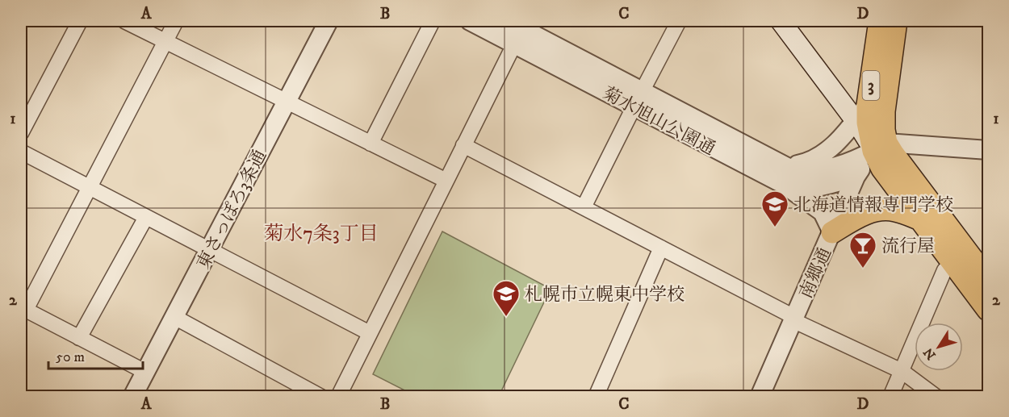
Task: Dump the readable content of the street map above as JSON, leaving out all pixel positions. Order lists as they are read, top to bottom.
{
  "streets": {
    "main road": ["3"],
    "street": ["菊水旭山公園通", "東さっぽろ3条通", "南郷通"]
  },
  "crossings": [
    ["3", "菊水旭山公園通"],
    ["3", "南郷通"],
    ["菊水旭山公園通", "南郷通"]
  ],
  "districts": ["菊水7条3丁目"],
  "places": {
    "school or university": ["北海道情報専門学校", "札幌市立幌東中学校"],
    "bar": ["流行屋"]
  },
  "scale_bar": "50 m",
  "north": "bottom left",
  "grid": {
    "columns": [
      "A",
      "B",
      "C",
      "D"
    ],
    "rows": ["1", "2"]
  }
}
